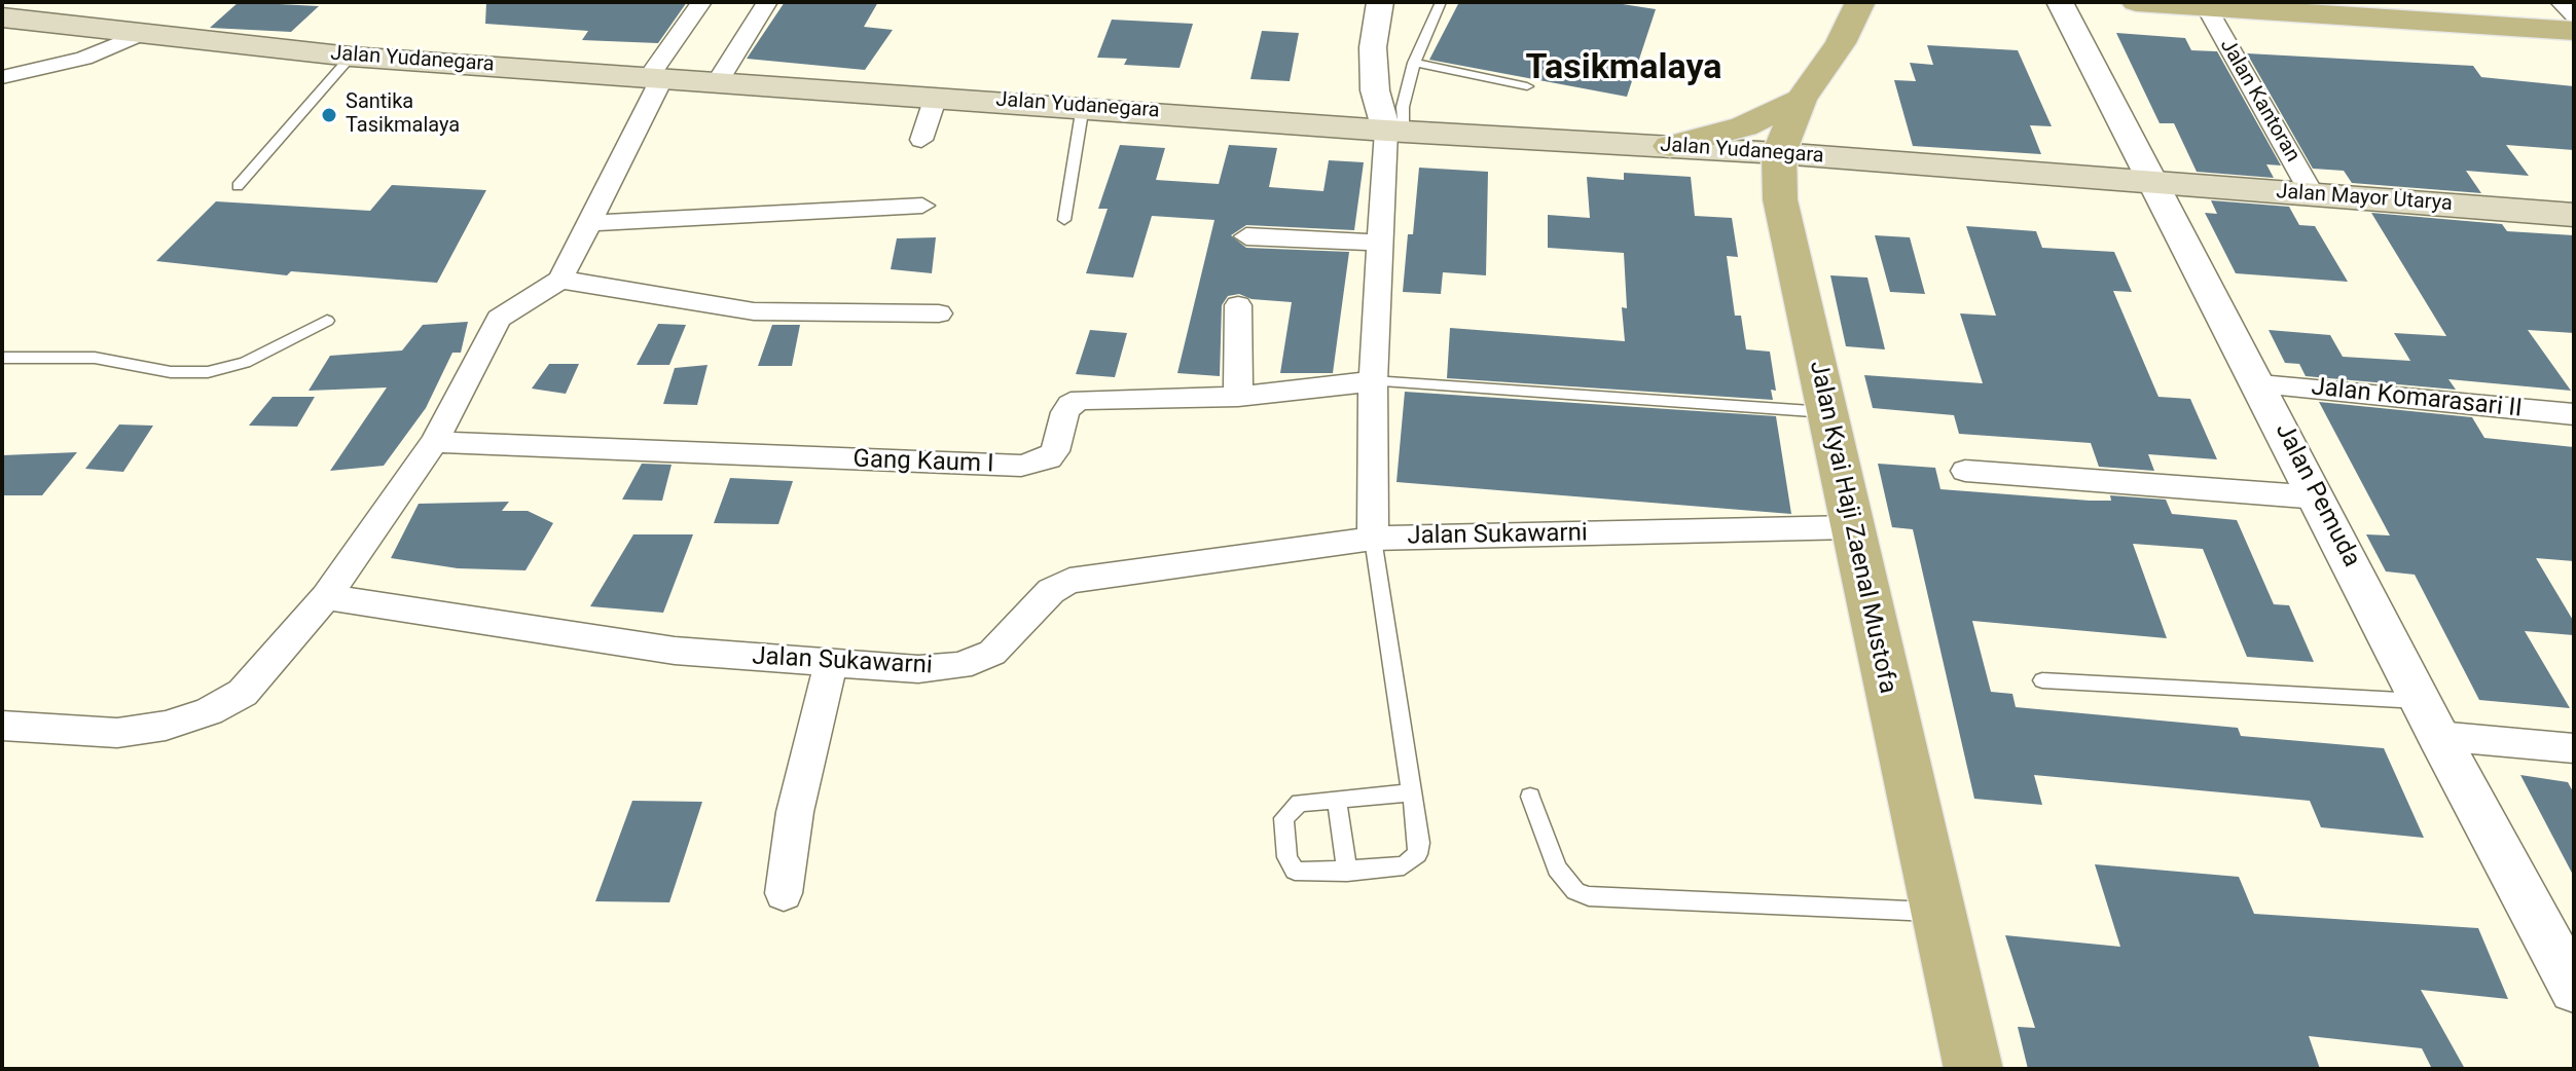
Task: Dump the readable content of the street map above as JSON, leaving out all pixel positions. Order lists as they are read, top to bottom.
{
  "streets": {
    "main road": ["Jalan Yudanegara", "Jalan Mayor Utarya", "Jalan Kyai Haji Zaenal Mustofa"],
    "street": [
      "Jalan Kantoran",
      "Jalan Komarasari II",
      "Gang Kaum I",
      "Jalan Pemuda",
      "Jalan Sukawarni"
    ]
  },
  "crossings": [
    ["Jalan Yudanegara", "Jalan Mayor Utarya"],
    ["Jalan Yudanegara", "Jalan Pemuda"],
    ["Jalan Yudanegara", "Jalan Kyai Haji Zaenal Mustofa"],
    ["Jalan Kantoran", "Jalan Mayor Utarya"],
    ["Jalan Mayor Utarya", "Jalan Pemuda"],
    ["Jalan Komarasari II", "Jalan Pemuda"],
    ["Jalan Kyai Haji Zaenal Mustofa", "Jalan Sukawarni"]
  ],
  "districts": ["Tasikmalaya"],
  "places": ["Santika Tasikmalaya"]
}
